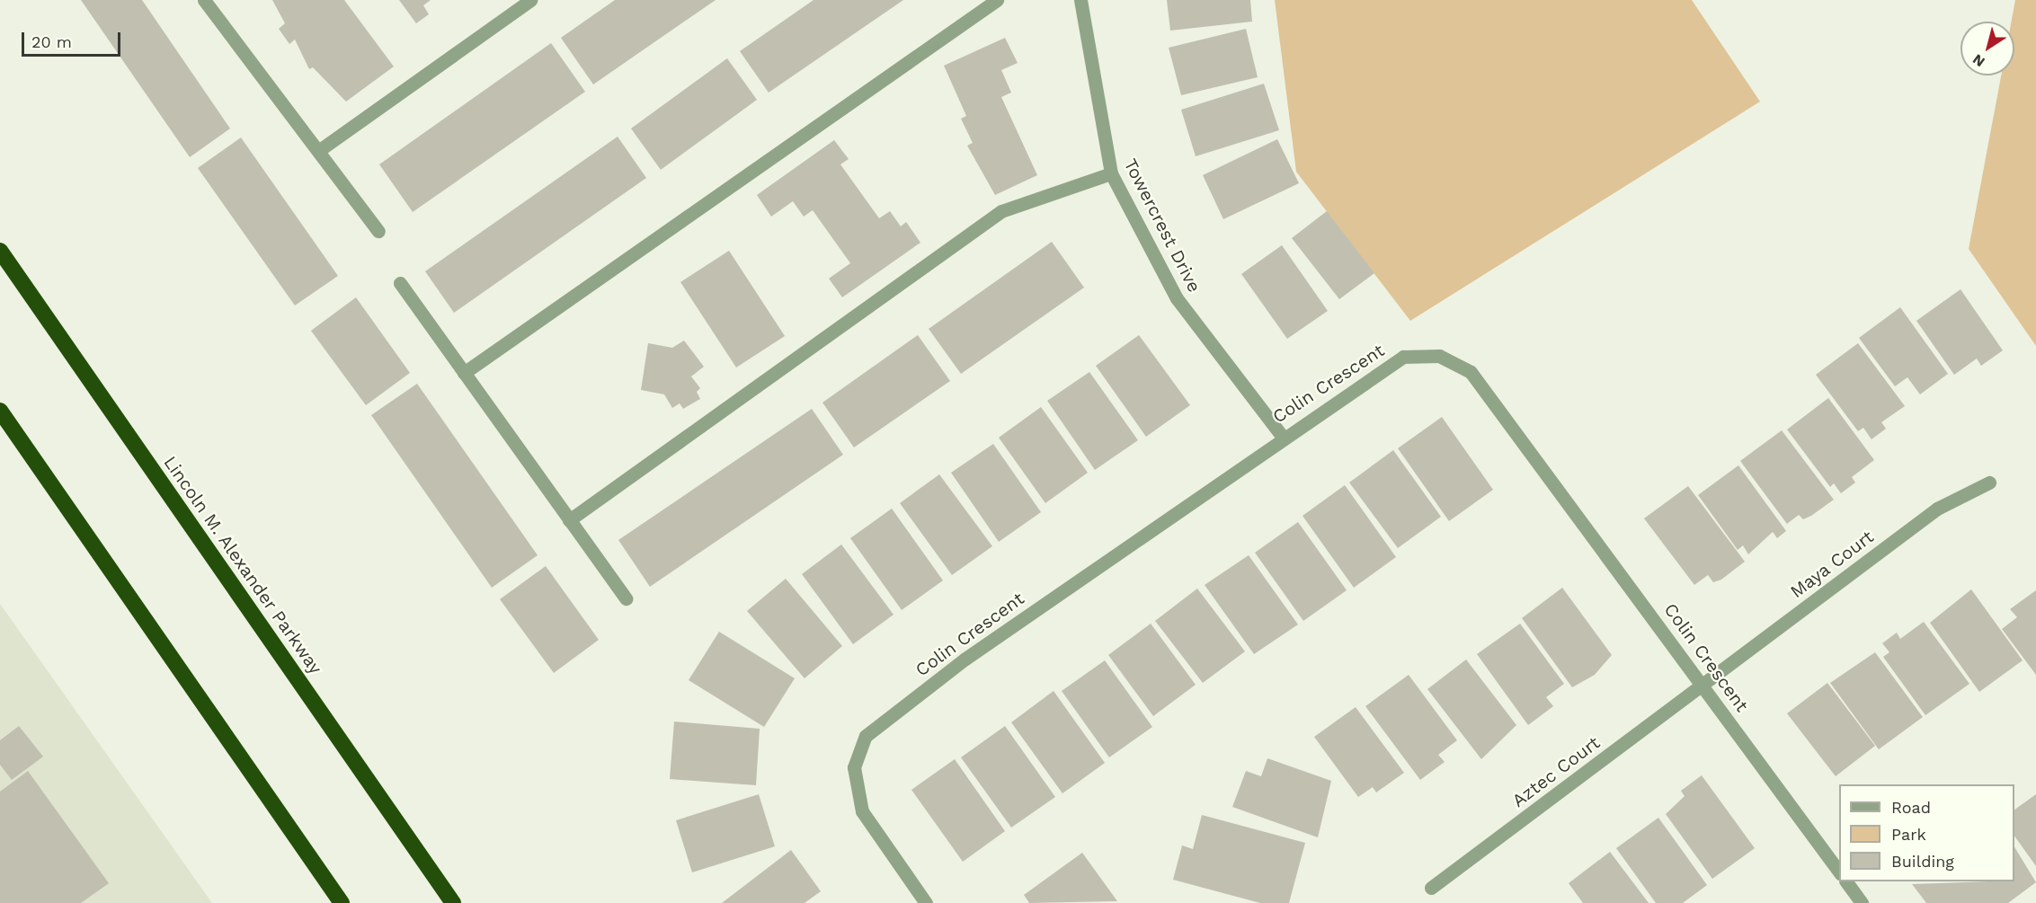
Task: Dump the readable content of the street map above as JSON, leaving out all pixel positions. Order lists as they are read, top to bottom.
{
  "streets": {
    "highway": ["Lincoln M. Alexander Parkway"],
    "street": [
      "Towercrest Drive",
      "Colin Crescent",
      "Maya Court",
      "Aztec Court"
    ]
  },
  "crossings": [
    ["Towercrest Drive", "Colin Crescent"],
    ["Colin Crescent", "Maya Court"],
    ["Colin Crescent", "Aztec Court"],
    ["Maya Court", "Aztec Court"]
  ],
  "legend": ["Road", "Park", "Building"],
  "scale_bar": "20 m",
  "north": "bottom left"
}
